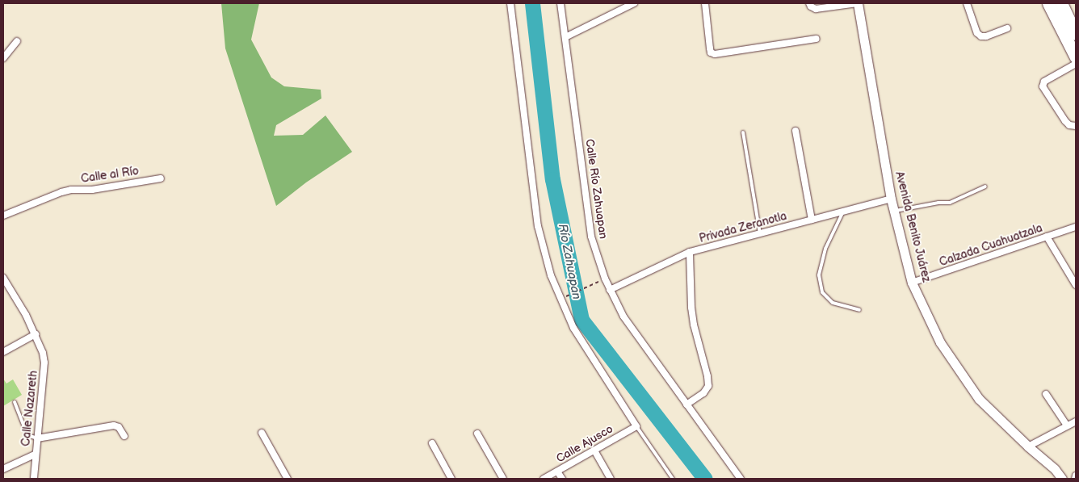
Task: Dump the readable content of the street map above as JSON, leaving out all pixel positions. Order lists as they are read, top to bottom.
{
  "streets": {
    "main road": ["Avenida Benito Juárez"],
    "street": [
      "Calle al Río",
      "Calle Río Zahuapan",
      "Privada Zeranotla",
      "Calzada Cuahuatzala",
      "Calle Nazareth",
      "Calle Ajusco"
    ]
  },
  "crossings": [
    ["Calle Río Zahuapan", "Privada Zeranotla"],
    ["Avenida Benito Juárez", "Privada Zeranotla"],
    ["Avenida Benito Juárez", "Calzada Cuahuatzala"]
  ],
  "water": ["Río Zahuapan"]
}
